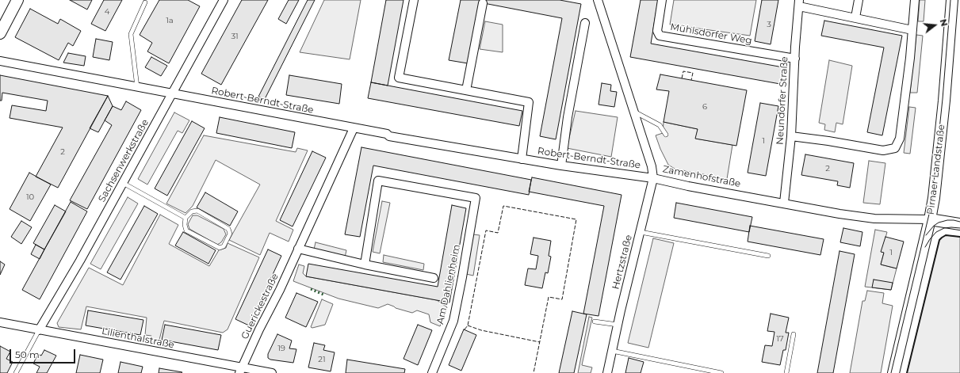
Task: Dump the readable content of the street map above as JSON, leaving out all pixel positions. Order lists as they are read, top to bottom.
{
  "streets": {
    "street": [
      "Mühlsdorfer Weg",
      "Robert-Berndt-Straße",
      "Neundorfer Straße",
      "Sachsenwerkstraße",
      "Pirnaer Landstraße",
      "Zamenhofstraße",
      "Hertzstraße",
      "Am Dahlienheim",
      "Guerickestraße",
      "Lilienthalstraße"
    ]
  },
  "crossings": [
    ["Mühlsdorfer Weg", "Neundorfer Straße"],
    ["Robert-Berndt-Straße", "Sachsenwerkstraße"],
    ["Robert-Berndt-Straße", "Zamenhofstraße"],
    ["Robert-Berndt-Straße", "Hertzstraße"],
    ["Robert-Berndt-Straße", "Guerickestraße"],
    ["Neundorfer Straße", "Zamenhofstraße"],
    ["Sachsenwerkstraße", "Lilienthalstraße"],
    ["Pirnaer Landstraße", "Zamenhofstraße"],
    ["Zamenhofstraße", "Hertzstraße"],
    ["Guerickestraße", "Lilienthalstraße"]
  ],
  "house_numbers": [
    "4",
    "1a",
    "3",
    "31",
    "6",
    "1",
    "2",
    "2",
    "10",
    "1",
    "17",
    "19",
    "21"
  ],
  "scale_bar": "50 m",
  "north": "right"
}
